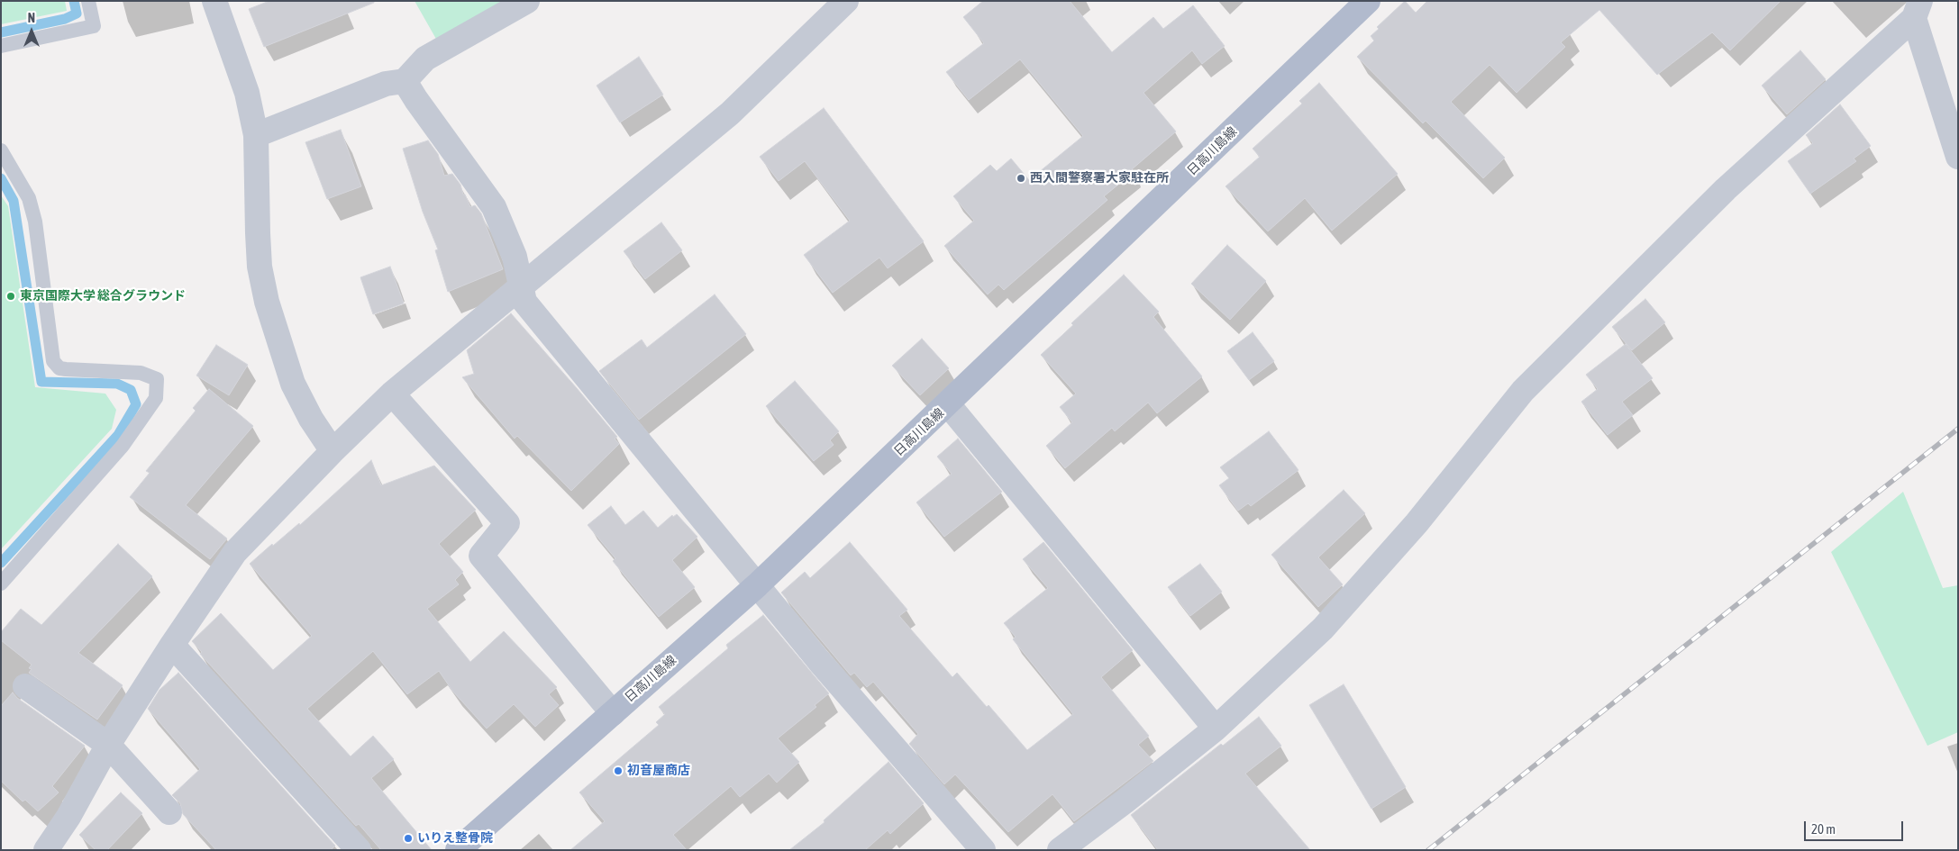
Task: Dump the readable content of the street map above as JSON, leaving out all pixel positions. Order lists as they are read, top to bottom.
{
  "streets": {
    "main road": ["日高川島線"]
  },
  "places": [
    "西入間警察署大家駐在所",
    "東京国際大学 総合グラウンド",
    "初音屋商店",
    "いりえ整骨院"
  ],
  "scale_bar": "20 m",
  "north": "top"
}
